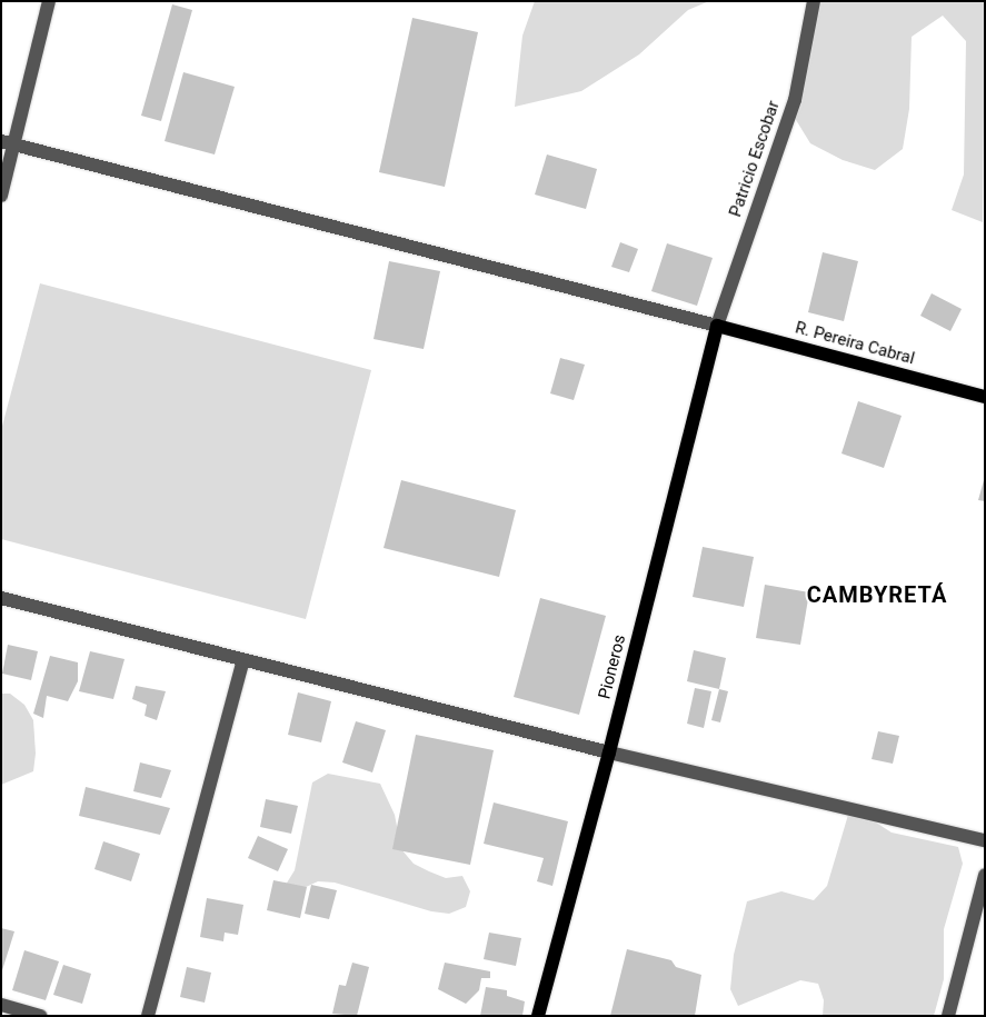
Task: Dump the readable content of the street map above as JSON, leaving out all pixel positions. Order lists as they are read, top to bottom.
{
  "streets": {
    "main road": ["R. Pereira Cabral", "Pioneros"],
    "street": ["Patricio Escobar"]
  },
  "crossings": [
    ["Patricio Escobar", "R. Pereira Cabral"],
    ["Patricio Escobar", "Pioneros"],
    ["R. Pereira Cabral", "Pioneros"]
  ],
  "districts": ["CAMBYRETÁ"]
}
